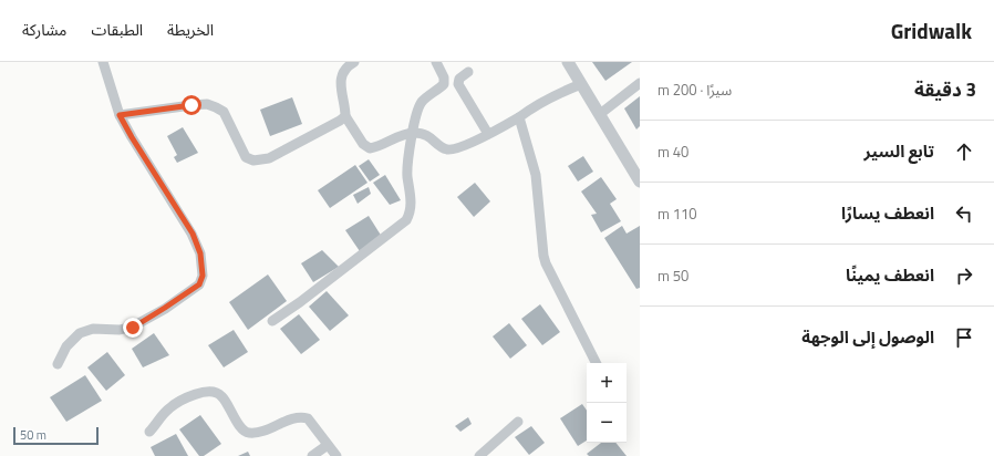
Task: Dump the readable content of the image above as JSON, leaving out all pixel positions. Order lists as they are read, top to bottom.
{
  "scale_bar": "50 m",
  "page": {
    "header": "Gridwalk",
    "nav": ["الخريطة", "الطبقات", "مشاركة"],
    "heading": ["3 دقيقة", "سيرًا · 200 m"],
    "list": [
      ["تابع السير", "40 m"],
      ["انعطف يسارًا", "110 m"],
      ["انعطف يمينًا", "50 m"],
      "الوصول إلى الوجهة"
    ],
    "map_buttons": ["+", "−"],
    "scale": "50 m"
  }
}
